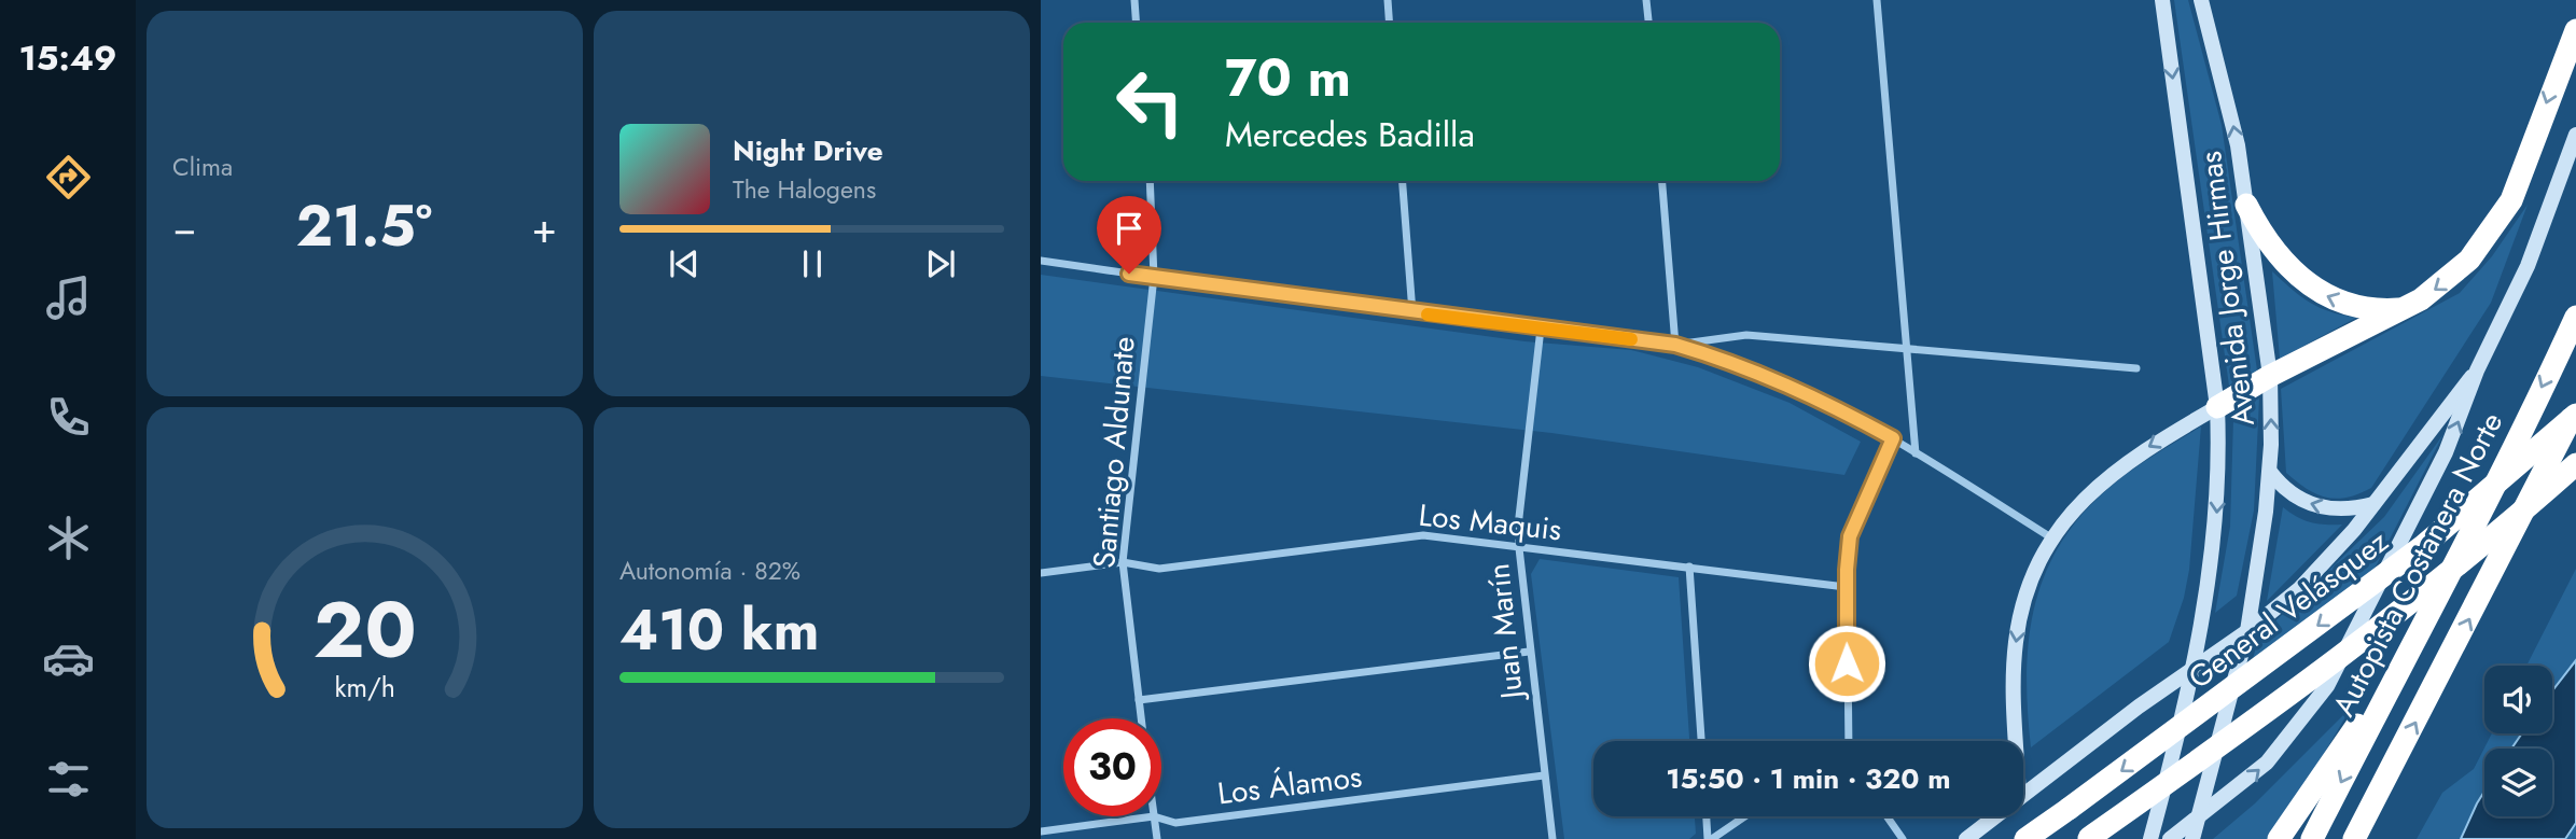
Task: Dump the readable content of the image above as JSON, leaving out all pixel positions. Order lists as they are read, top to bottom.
{
  "streets": {
    "highway": ["Autopista Costanera Norte", "General Velásquez"],
    "street": [
      "Avenida Jorge Hirmas",
      "Santiago Aldunate",
      "Los Maquis",
      "Juan Marín",
      "Los Álamos"
    ]
  },
  "crossings": [
    ["Santiago Aldunate", "Los Maquis"],
    ["Los Maquis", "Juan Marín"],
    ["Juan Marín", "Los Álamos"]
  ],
  "page": {
    "tabs": "15:49",
    "tile": [
      "Clima",
      ["Autonomía · 82%", "410 km"]
    ],
    "turn": ["70 m", "Mercedes Badilla"],
    "song": ["Night Drive", "The Halogens"],
    "heat": ["−", "21.5°", "+"],
    "limit": "30",
    "trip": "15:50 · 1 min · 320 m",
    "gauge": ["20", "km/h"]
  }
}
